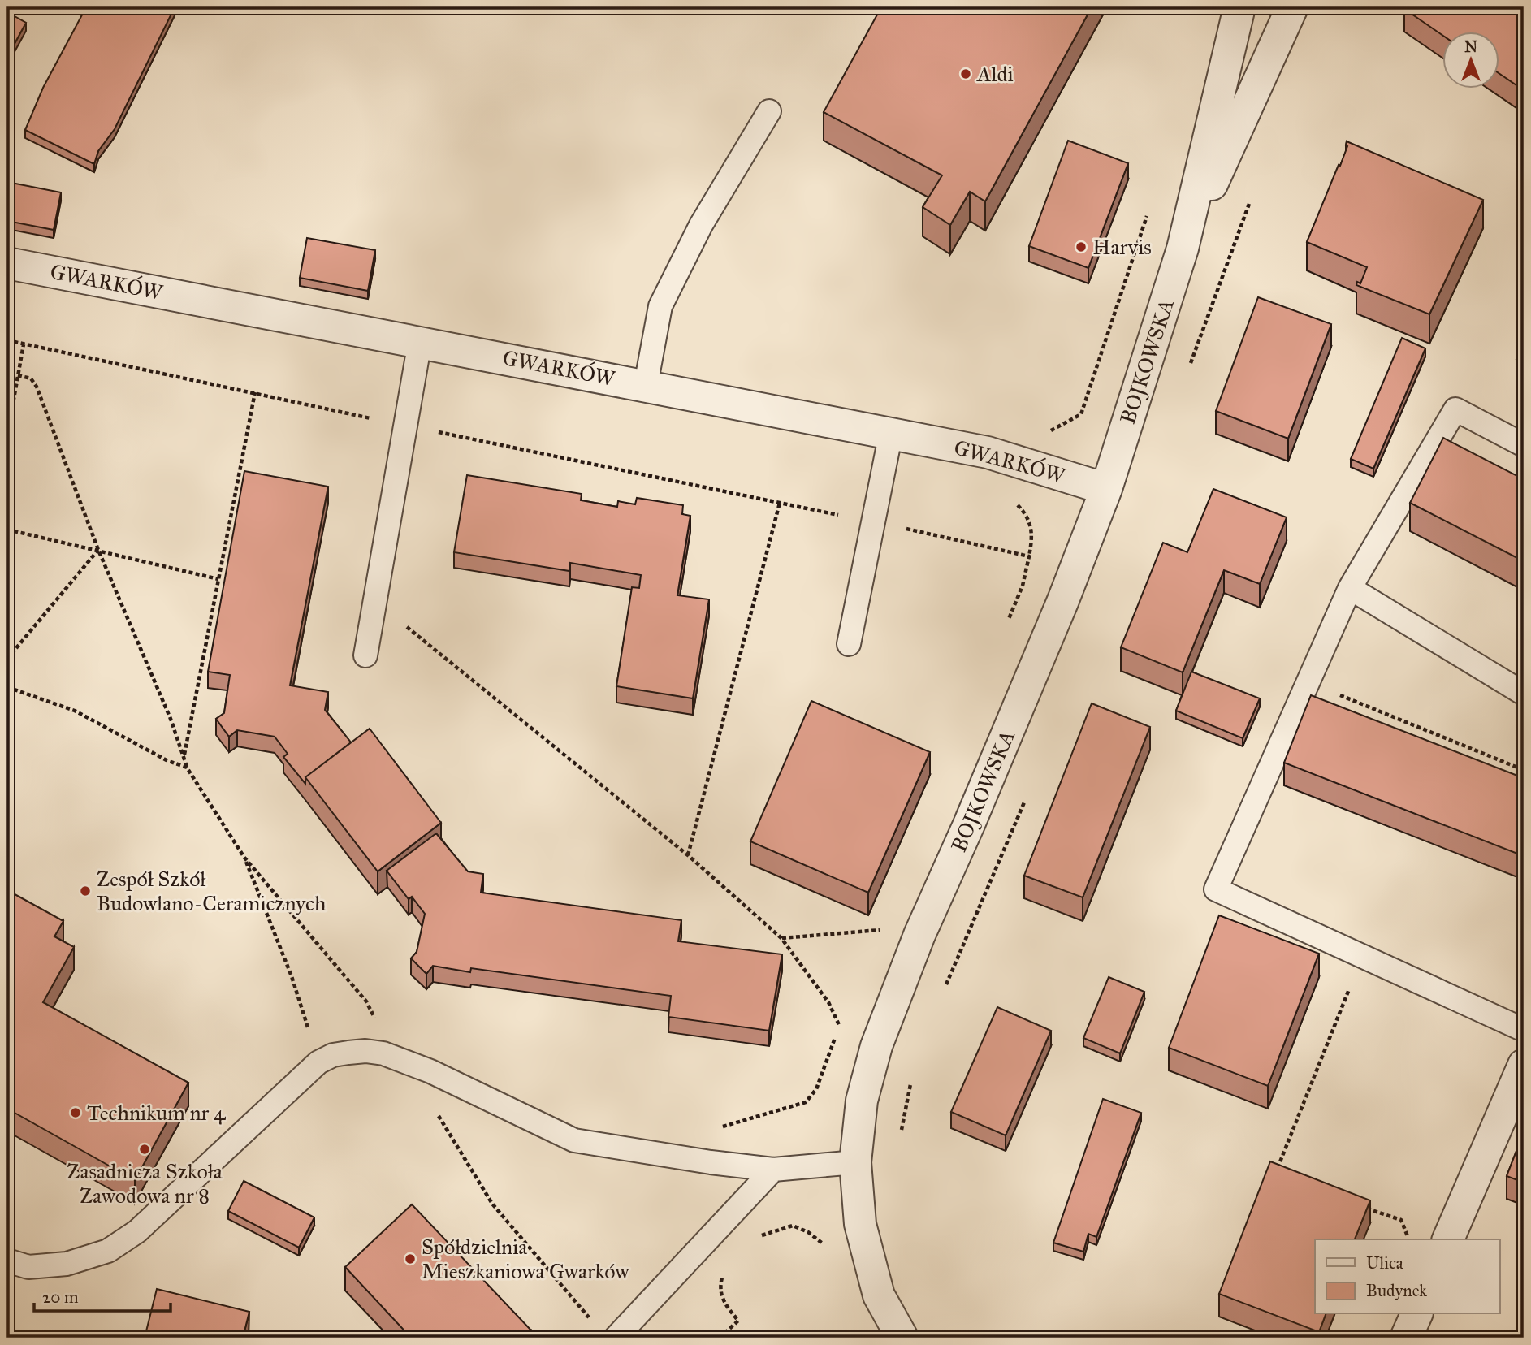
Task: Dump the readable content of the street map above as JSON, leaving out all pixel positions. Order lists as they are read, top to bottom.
{
  "streets": {
    "street": ["GWARKÓW", "BOJKOWSKA"]
  },
  "crossings": [
    ["GWARKÓW", "BOJKOWSKA"]
  ],
  "places": [
    "Aldi",
    "Harvis",
    "Zespół Szkół Budowlano-Ceramicznych",
    "Technikum nr 4",
    "Zasadnicza Szkoła Zawodowa nr 8",
    "Spółdzielnia Mieszkaniowa Gwarków"
  ],
  "legend": ["Ulica", "Budynek"],
  "scale_bar": "20 m",
  "north": "top"
}
